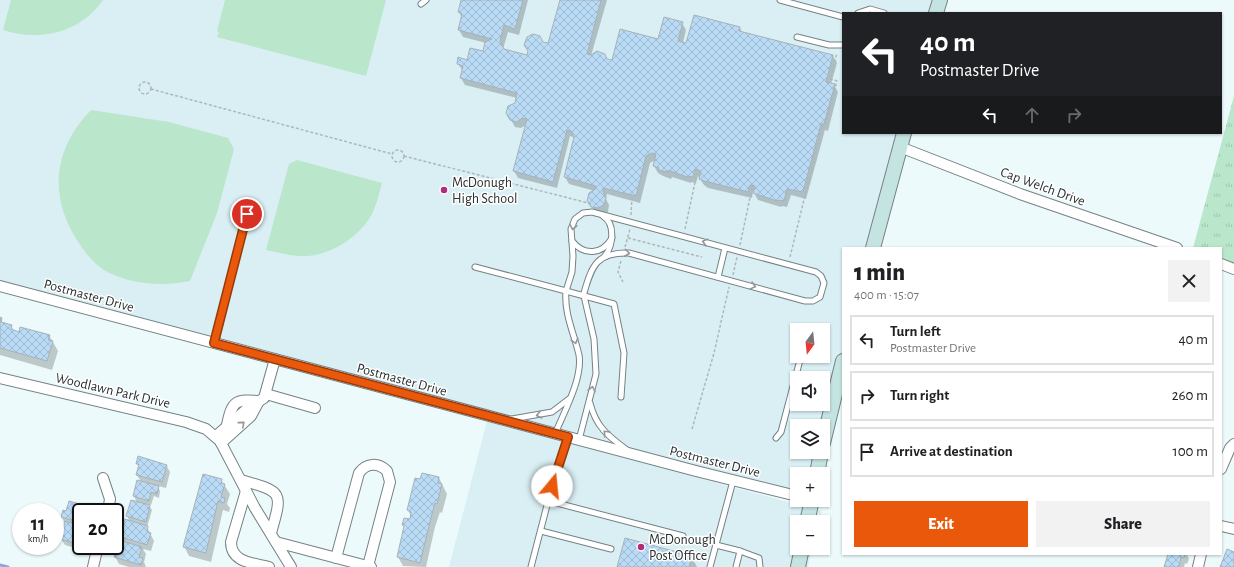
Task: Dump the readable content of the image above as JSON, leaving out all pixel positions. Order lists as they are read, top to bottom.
{
  "streets": {
    "street": ["Cap Welch Drive", "Postmaster Drive", "Woodlawn Park Drive"]
  },
  "places": ["McDonugh High School", "McDonough Post Office"],
  "north": "bottom",
  "page": {
    "turn": ["40 m", "Postmaster Drive"],
    "heading": ["1 min", "400 m · 15:07"],
    "list": [
      {
        "name": "Turn left",
        "note": "Postmaster Drive",
        "value": "40 m"
      },
      {
        "name": "Turn right",
        "value": "260 m"
      },
      {
        "name": "Arrive at destination",
        "value": "100 m"
      }
    ],
    "map_buttons": ["+", "−"],
    "buttons": ["Exit", "Share"],
    "speed": "11 km/h",
    "limit": "20"
  }
}
